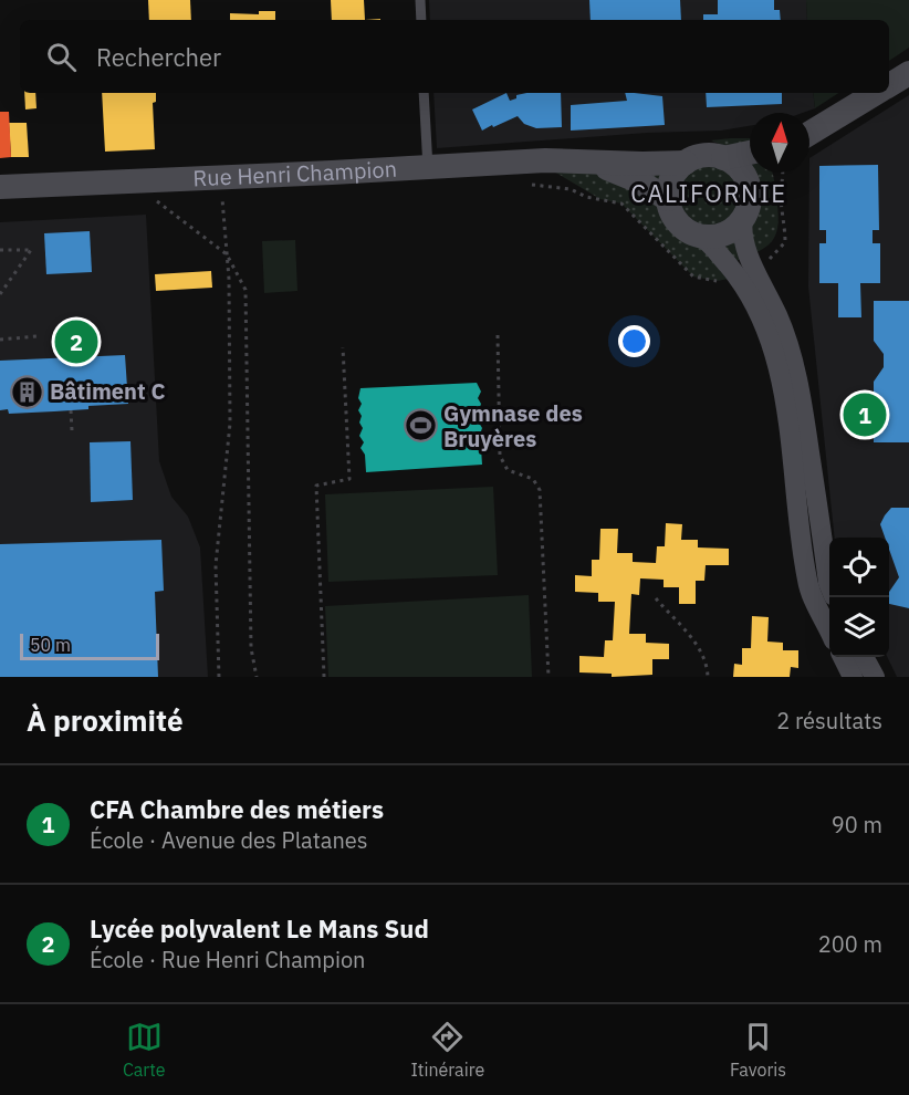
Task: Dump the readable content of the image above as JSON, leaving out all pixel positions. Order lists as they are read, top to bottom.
{
  "streets": {
    "street": ["Rue Henri Champion"]
  },
  "districts": ["CALIFORNIE"],
  "places": {
    "building": ["Bâtiment C"],
    "sports": ["Gymnase des Bruyères"]
  },
  "scale_bar": "50 m",
  "north": "top",
  "page": {
    "search": "Rechercher",
    "pins": ["2", "1"],
    "scale": "50 m",
    "heading": ["À proximité", "2 résultats"],
    "list": [
      {
        "mark": "1",
        "name": "CFA Chambre des métiers",
        "note": "École · Avenue des Platanes",
        "value": "90 m"
      },
      {
        "mark": "2",
        "name": "Lycée polyvalent Le Mans Sud",
        "note": "École · Rue Henri Champion",
        "value": "200 m"
      }
    ],
    "nav": ["Carte", "Itinéraire", "Favoris"]
  }
}
